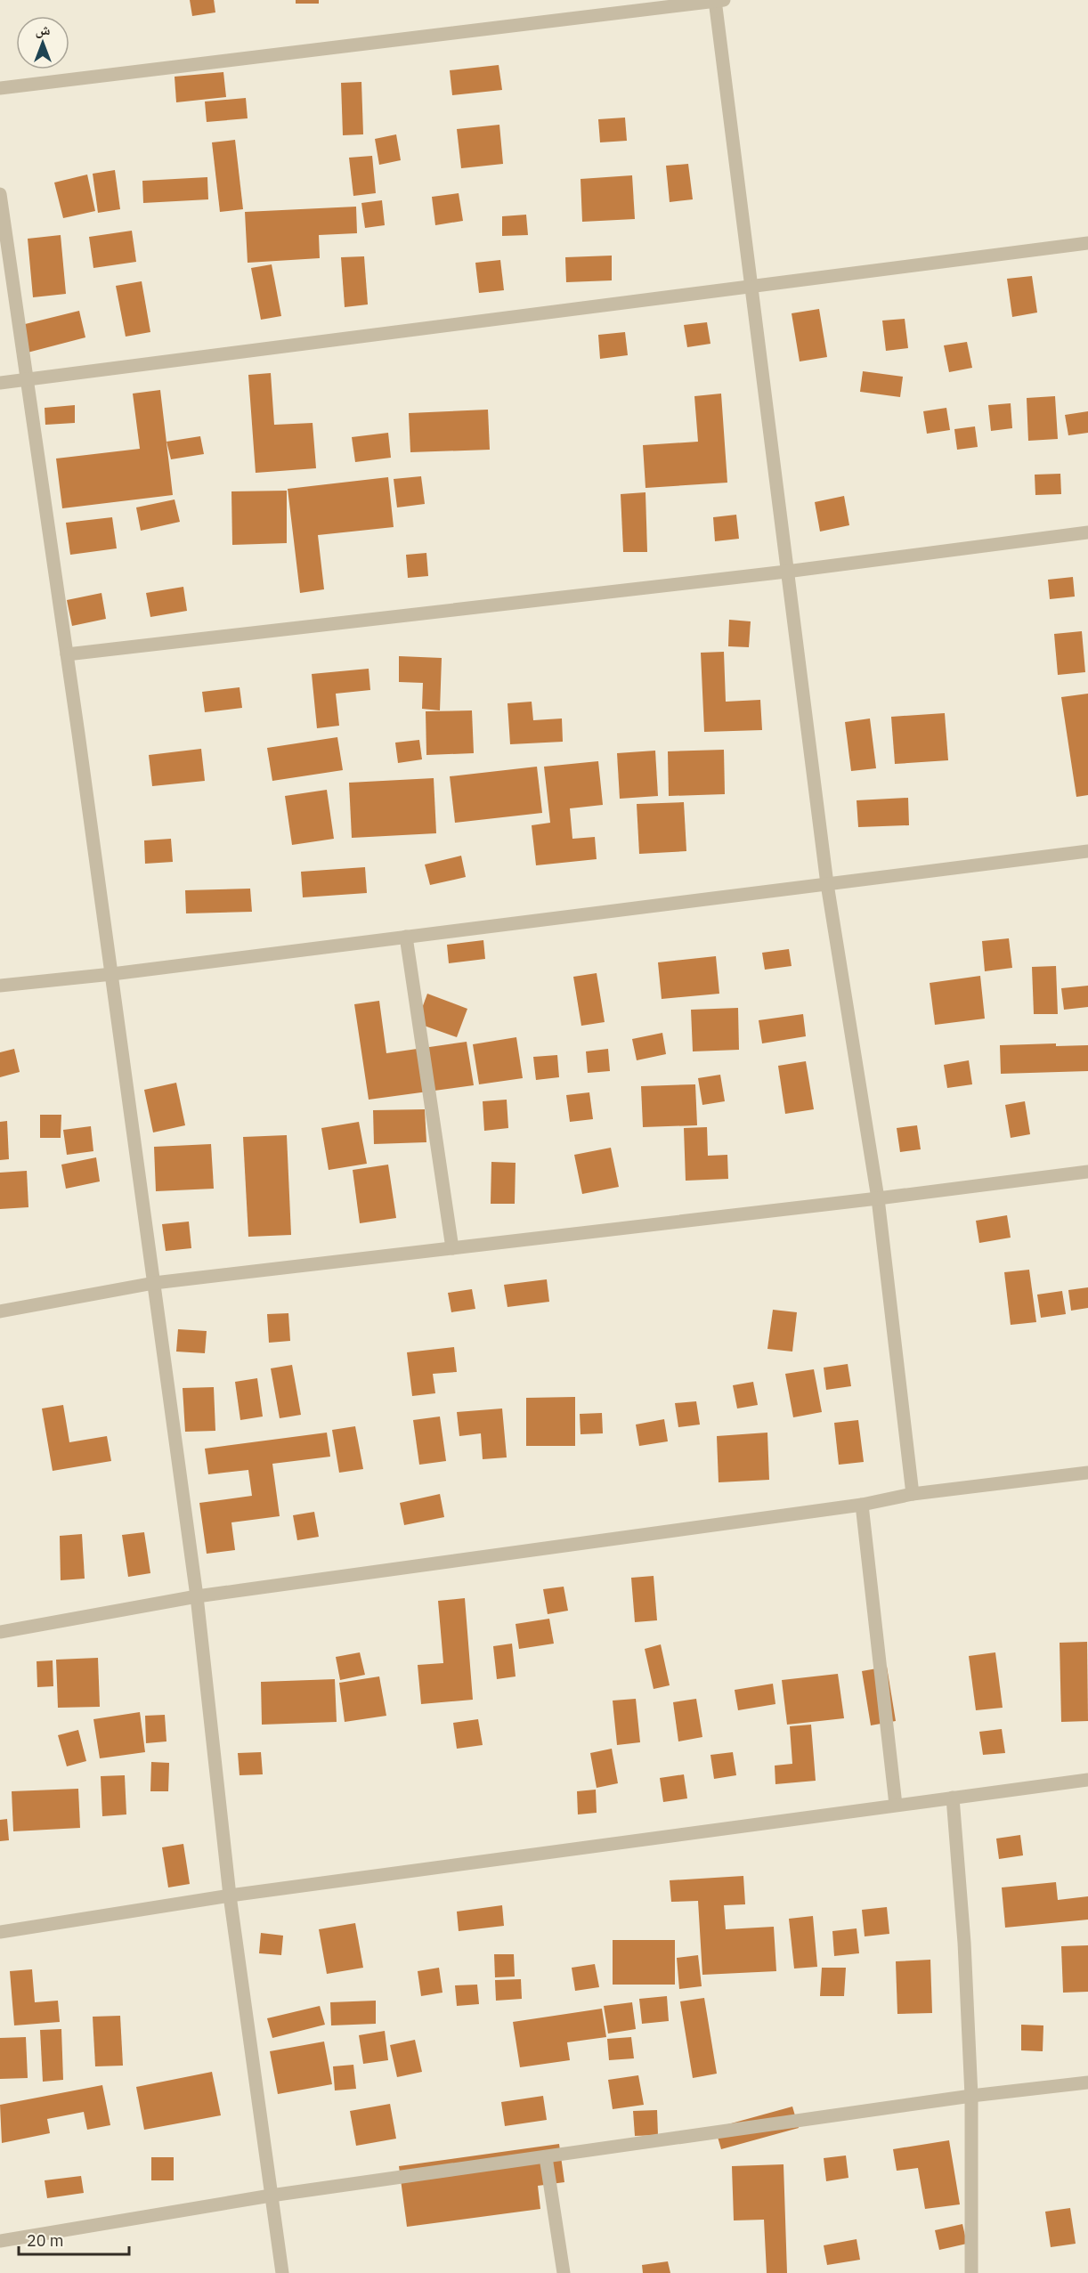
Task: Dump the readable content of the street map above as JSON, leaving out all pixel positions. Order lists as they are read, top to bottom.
{
  "scale_bar": "20 m",
  "north": "top"
}
